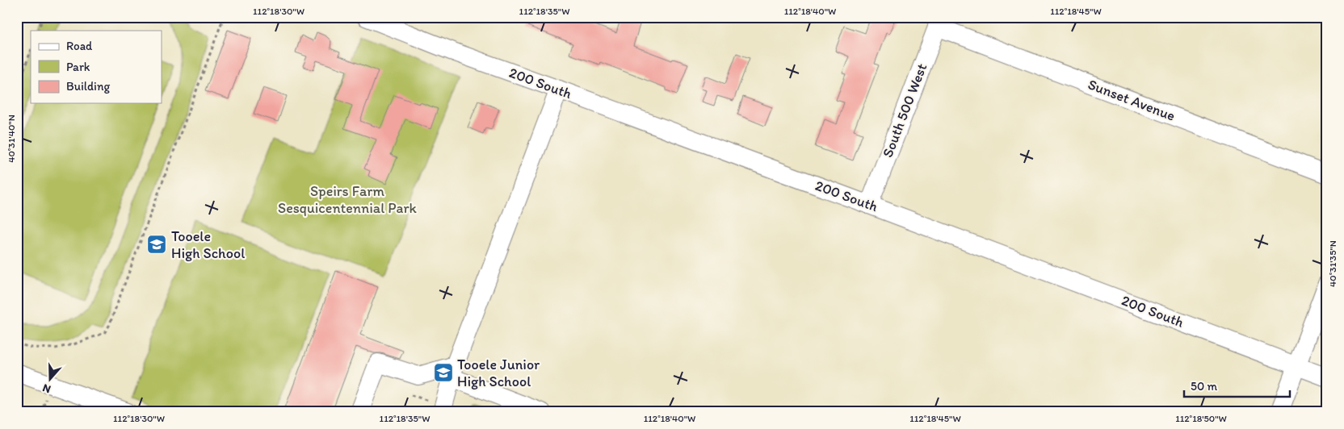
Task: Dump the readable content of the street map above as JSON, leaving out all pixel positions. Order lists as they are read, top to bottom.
{
  "streets": {
    "street": ["200 South", "Sunset Avenue", "South 500 West"]
  },
  "crossings": [
    ["200 South", "South 500 West"],
    ["Sunset Avenue", "South 500 West"]
  ],
  "parks": ["Speirs Farm Sesquicentennial Park"],
  "places": {
    "school or university": ["Tooele High School", "Tooele Junior High School"]
  },
  "legend": ["Road", "Park", "Building"],
  "scale_bar": "50 m",
  "north": "bottom",
  "coordinates": [
    "112°18'30\"W",
    "112°18'35\"W",
    "112°18'40\"W",
    "112°18'45\"W",
    "40°31'40\"N",
    "40°31'35\"N",
    "112°18'50\"W"
  ]
}
